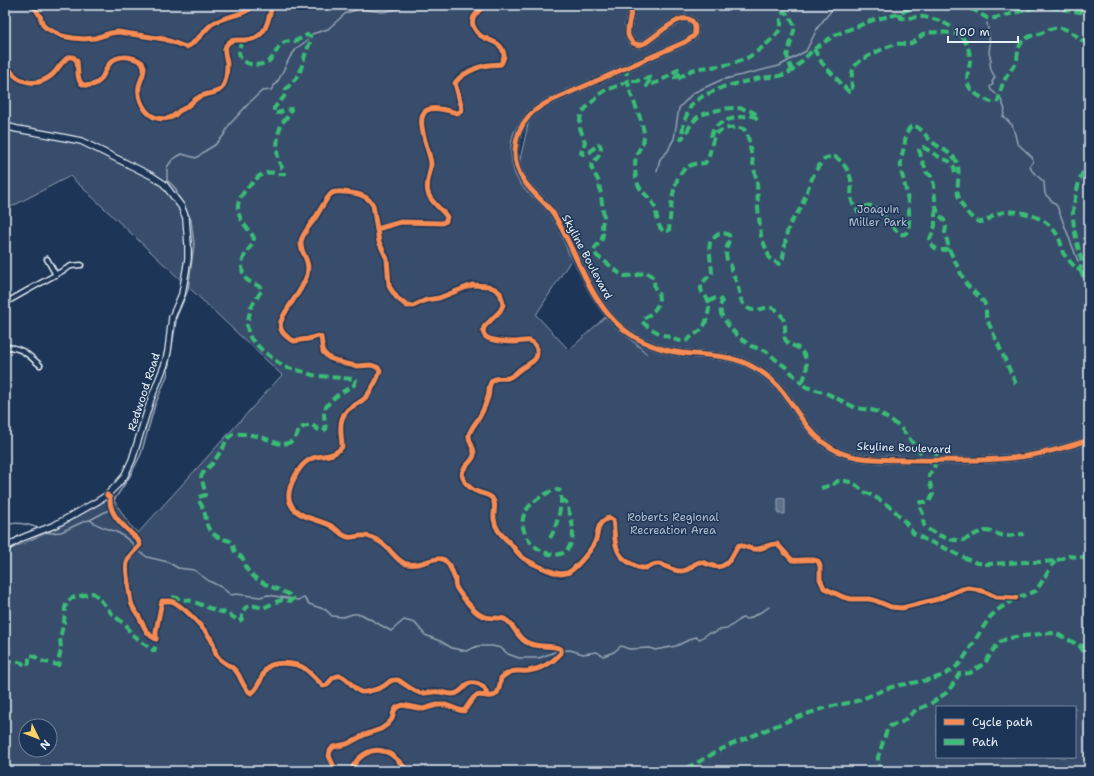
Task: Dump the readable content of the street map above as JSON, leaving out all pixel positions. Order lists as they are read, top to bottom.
{
  "streets": {
    "main road": ["Skyline Boulevard", "Redwood Road"]
  },
  "parks": ["Joaquin Miller Park", "Roberts Regional Recreation Area"],
  "legend": ["Cycle path", "Path"],
  "scale_bar": "100 m",
  "north": "bottom right"
}
